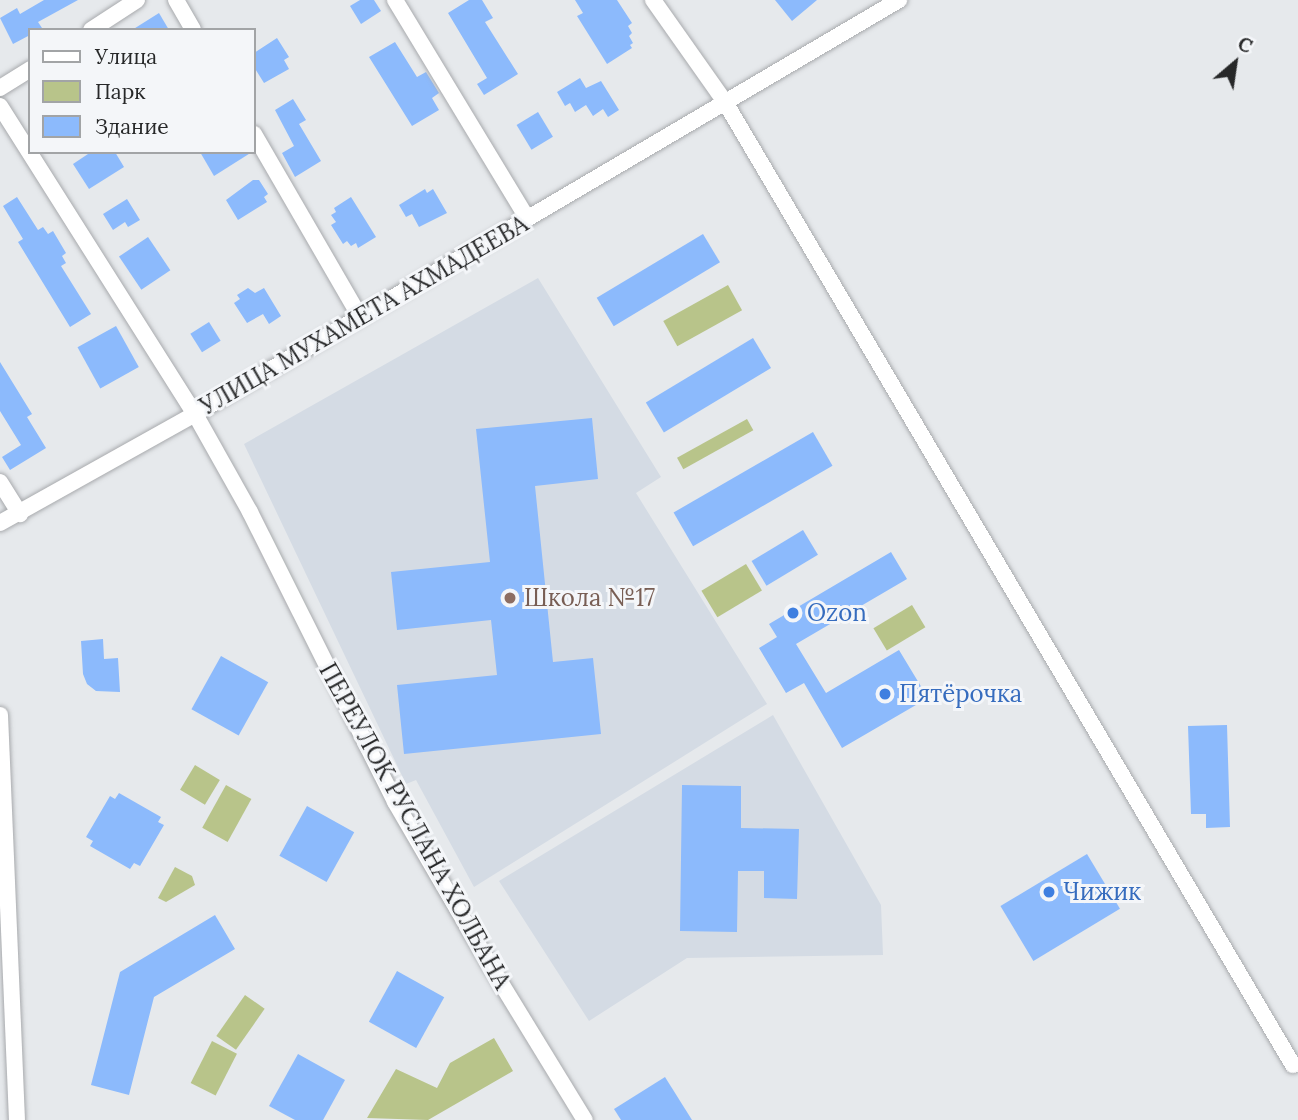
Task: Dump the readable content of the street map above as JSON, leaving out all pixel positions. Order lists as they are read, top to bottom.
{
  "streets": {
    "street": ["УЛИЦА МУХАМЕТА АХМАДЕЕВА", "ПЕРЕУЛОК РУСЛАНА ХОЛБАНА"]
  },
  "crossings": [
    ["УЛИЦА МУХАМЕТА АХМАДЕЕВА", "ПЕРЕУЛОК РУСЛАНА ХОЛБАНА"]
  ],
  "places": [
    "Школа №17",
    "Ozon",
    "Пятёрочка",
    "Чижик"
  ],
  "legend": ["Улица", "Парк", "Здание"],
  "north": "top right"
}
